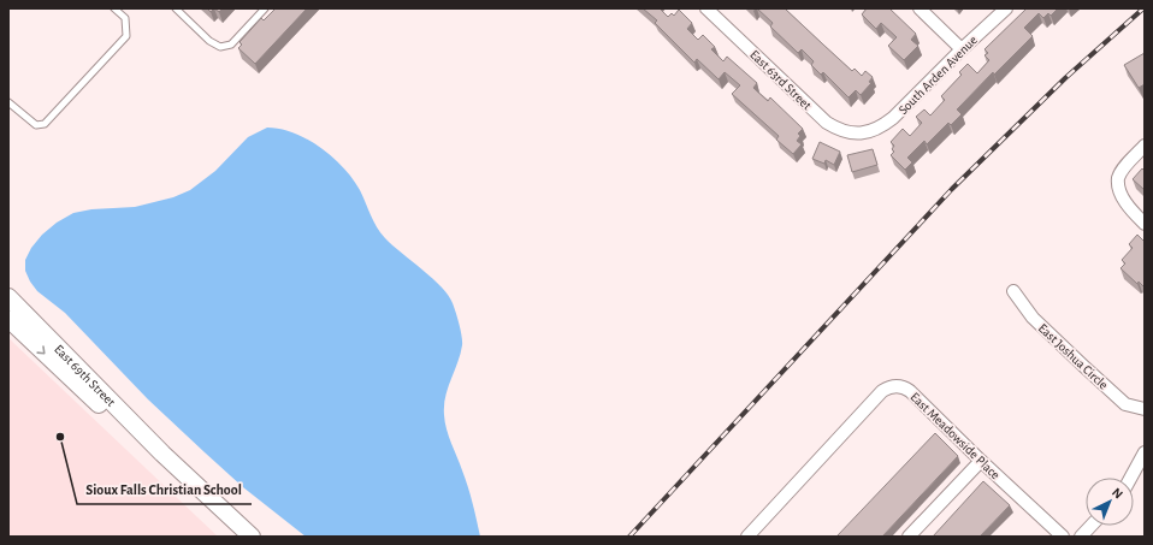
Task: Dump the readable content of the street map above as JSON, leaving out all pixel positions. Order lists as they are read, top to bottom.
{
  "streets": {
    "main road": ["East 69th Street"],
    "street": [
      "South Arden Avenue",
      "East 63rd Street",
      "East Joshua Circle",
      "East Meadowside Place"
    ]
  },
  "crossings": [
    ["South Arden Avenue", "East 63rd Street"]
  ],
  "places": ["Sioux Falls Christian School"],
  "north": "top right"
}
